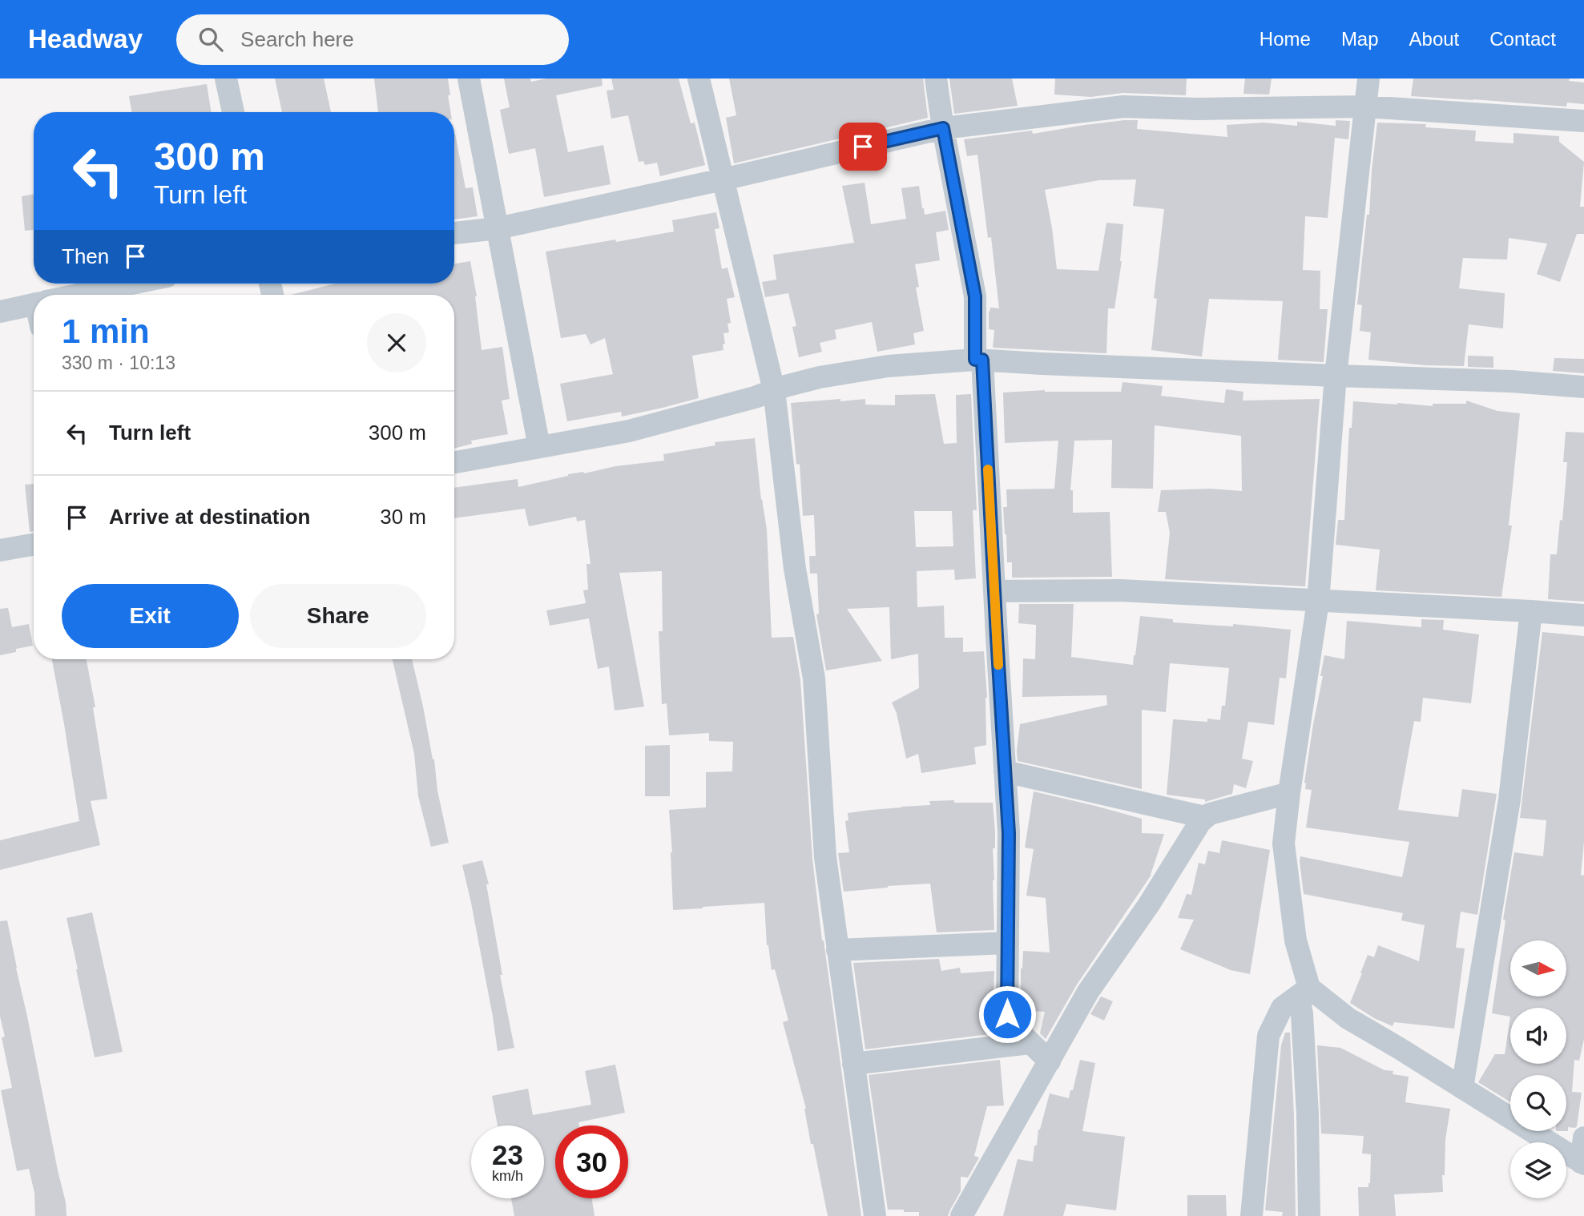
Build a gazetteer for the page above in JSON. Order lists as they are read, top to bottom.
{
  "north": "right",
  "page": {
    "header": "Headway",
    "search": "Search here",
    "nav": [
      "Home",
      "Map",
      "About",
      "Contact"
    ],
    "turn": ["300 m", "Turn left"],
    "then": "Then",
    "heading": ["1 min", "330 m · 10:13"],
    "list": [
      {
        "name": "Turn left",
        "value": "300 m"
      },
      {
        "name": "Arrive at destination",
        "value": "30 m"
      }
    ],
    "buttons": ["Exit", "Share"],
    "speed": "23 km/h",
    "limit": "30"
  }
}
